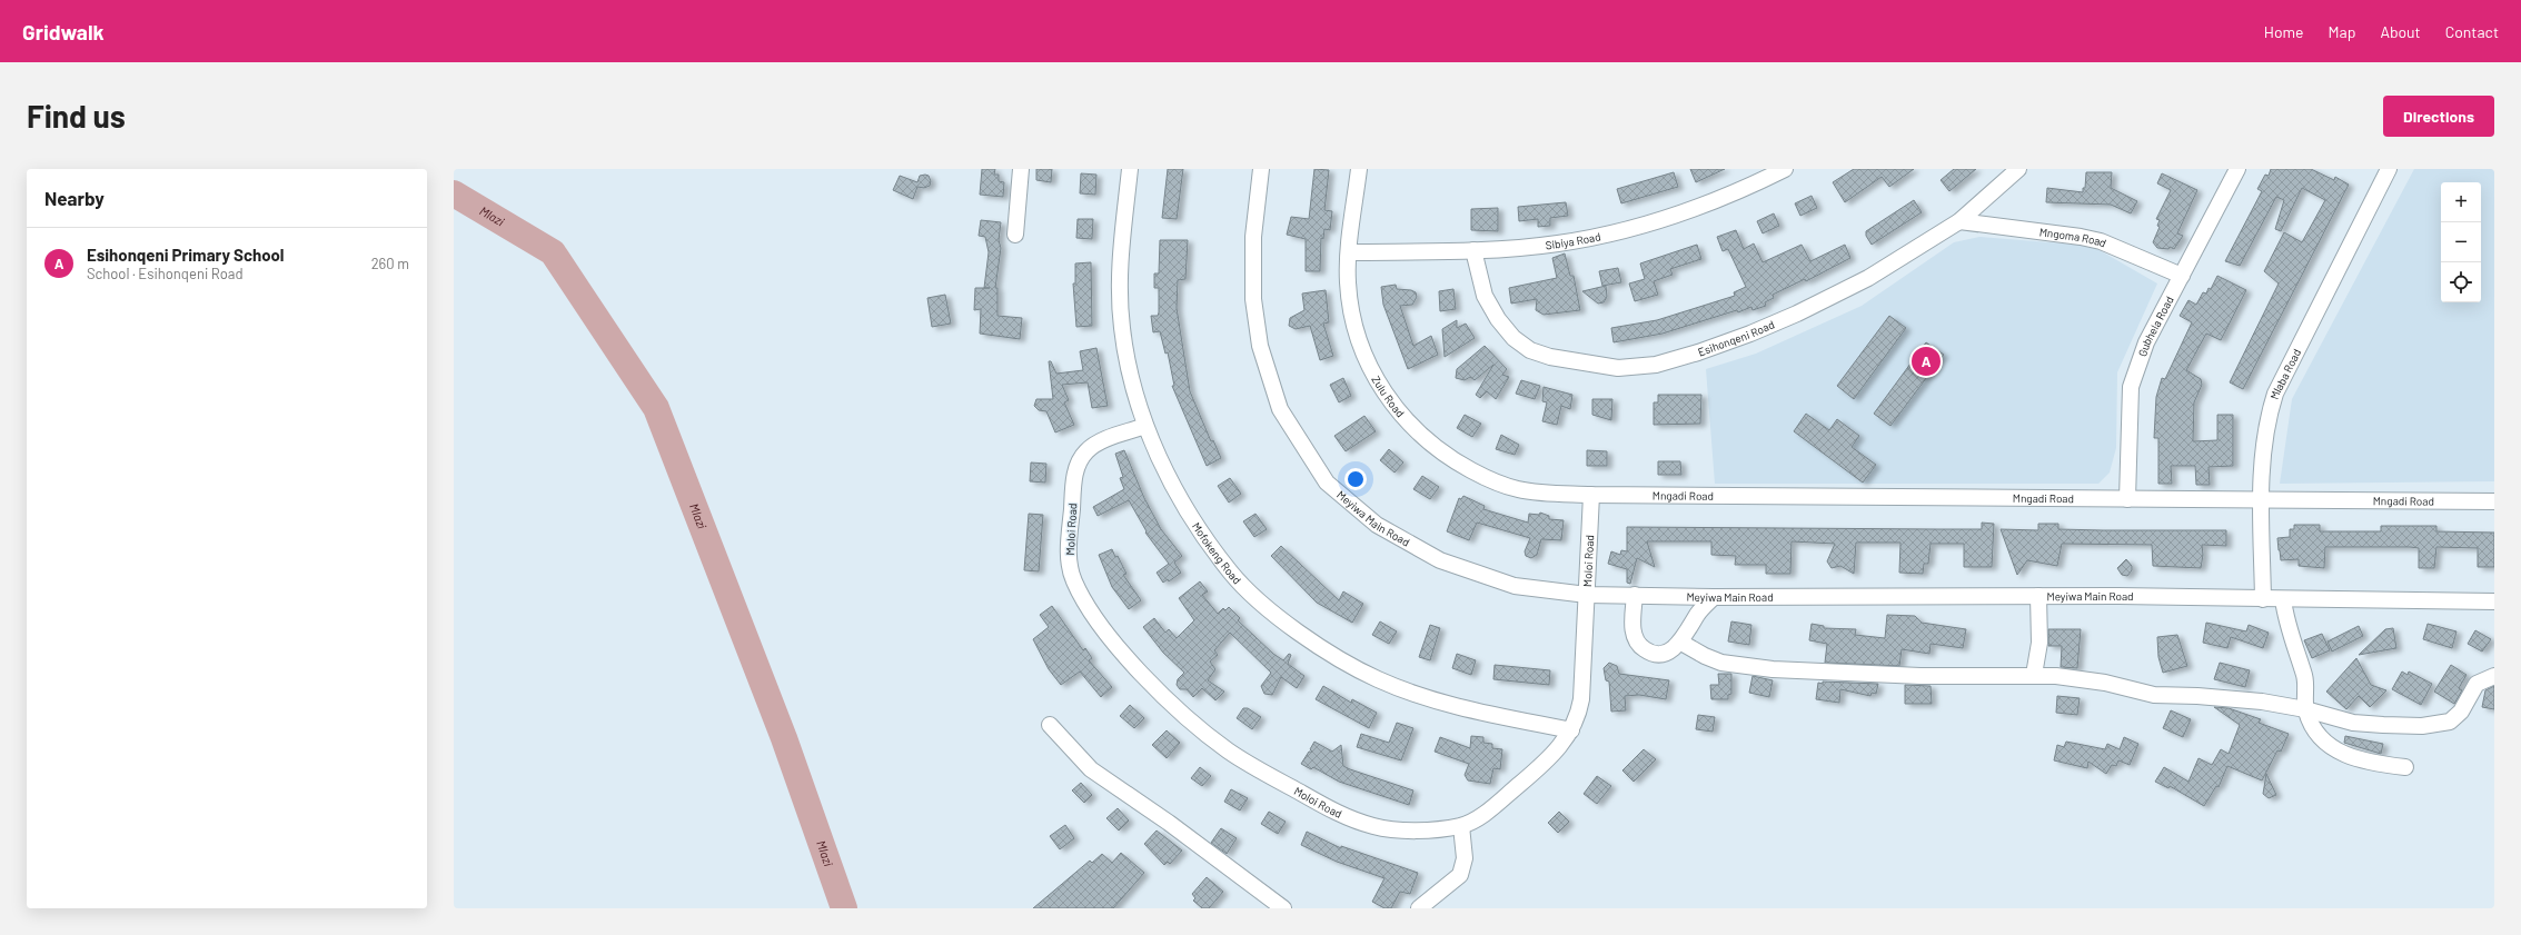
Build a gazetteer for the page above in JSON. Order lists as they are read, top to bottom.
{
  "streets": {
    "street": [
      "Mngoma Road",
      "Sibiya Road",
      "Gubhela Road",
      "Esihonqeni Road",
      "Mlaba Road",
      "Zulu Road",
      "Mngadi Road",
      "Meyiwa Main Road",
      "Moloi Road",
      "Mofokeng Road"
    ]
  },
  "crossings": [
    ["Mngoma Road", "Gubhela Road"],
    ["Mngoma Road", "Esihonqeni Road"],
    ["Sibiya Road", "Esihonqeni Road"],
    ["Sibiya Road", "Zulu Road"],
    ["Gubhela Road", "Mngadi Road"],
    ["Mlaba Road", "Mngadi Road"],
    ["Mlaba Road", "Meyiwa Main Road"],
    ["Zulu Road", "Mngadi Road"],
    ["Zulu Road", "Moloi Road"],
    ["Mngadi Road", "Moloi Road"],
    ["Meyiwa Main Road", "Moloi Road"],
    ["Moloi Road", "Mofokeng Road"]
  ],
  "water": ["Mlazi"],
  "page": {
    "header": "Gridwalk",
    "nav": [
      "Home",
      "Map",
      "About",
      "Contact"
    ],
    "buttons": "Directions",
    "title": "Find us",
    "heading": "Nearby",
    "map_buttons": ["+", "−"],
    "list": [
      {
        "mark": "A",
        "name": "Esihonqeni Primary School",
        "note": "School · Esihonqeni Road",
        "value": "260 m"
      }
    ],
    "pins": "A"
  }
}
